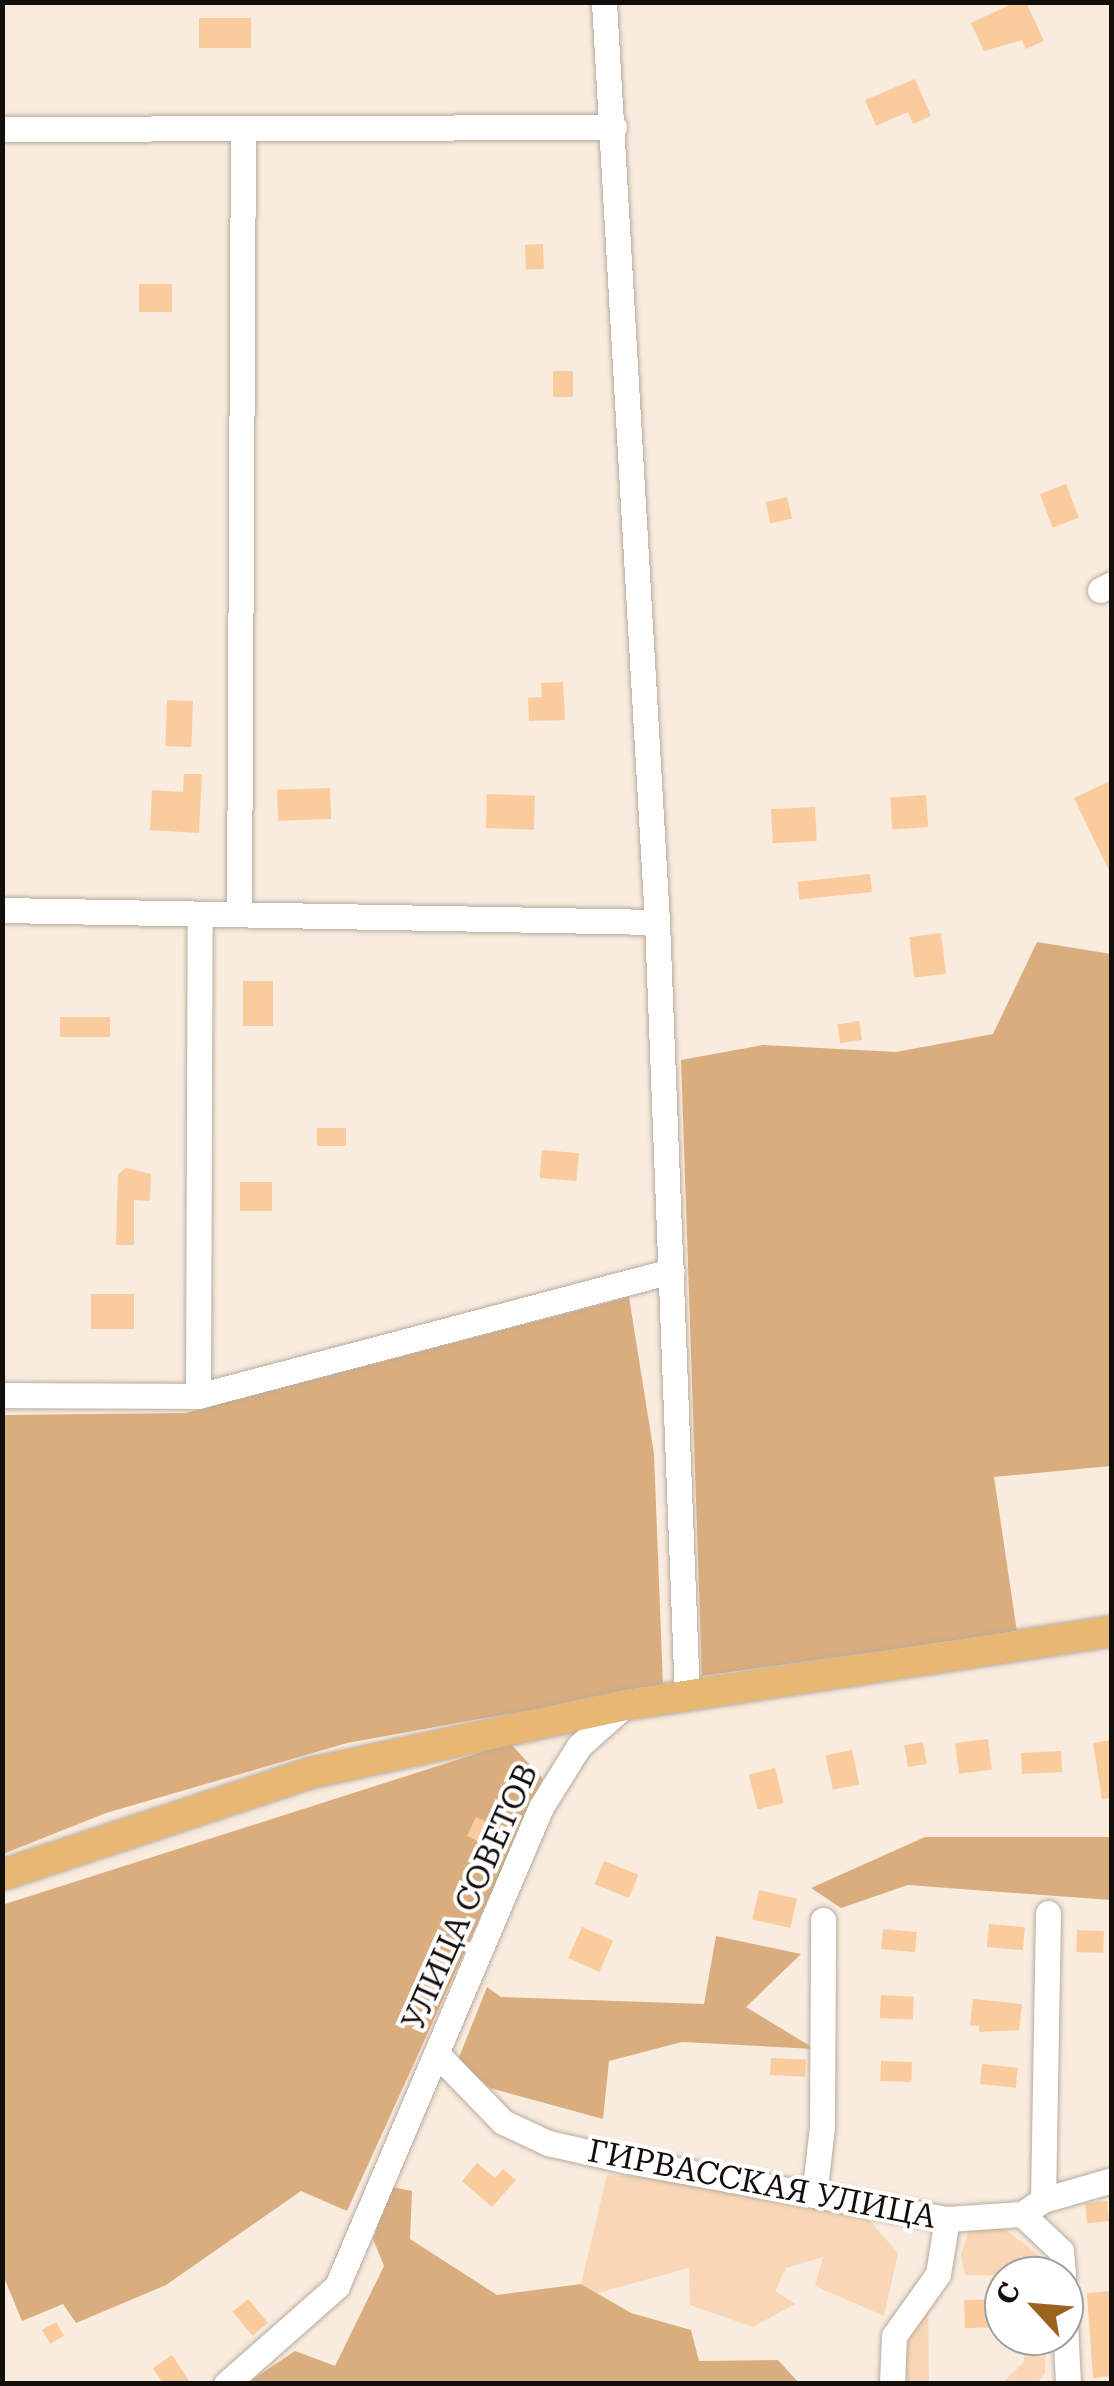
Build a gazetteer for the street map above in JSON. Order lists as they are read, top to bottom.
{
  "streets": {
    "street": ["УЛИЦА СОВЕТОВ", "ГИРВАССКАЯ УЛИЦА"]
  },
  "crossings": [
    ["УЛИЦА СОВЕТОВ", "ГИРВАССКАЯ УЛИЦА"]
  ],
  "north": "top left"
}
